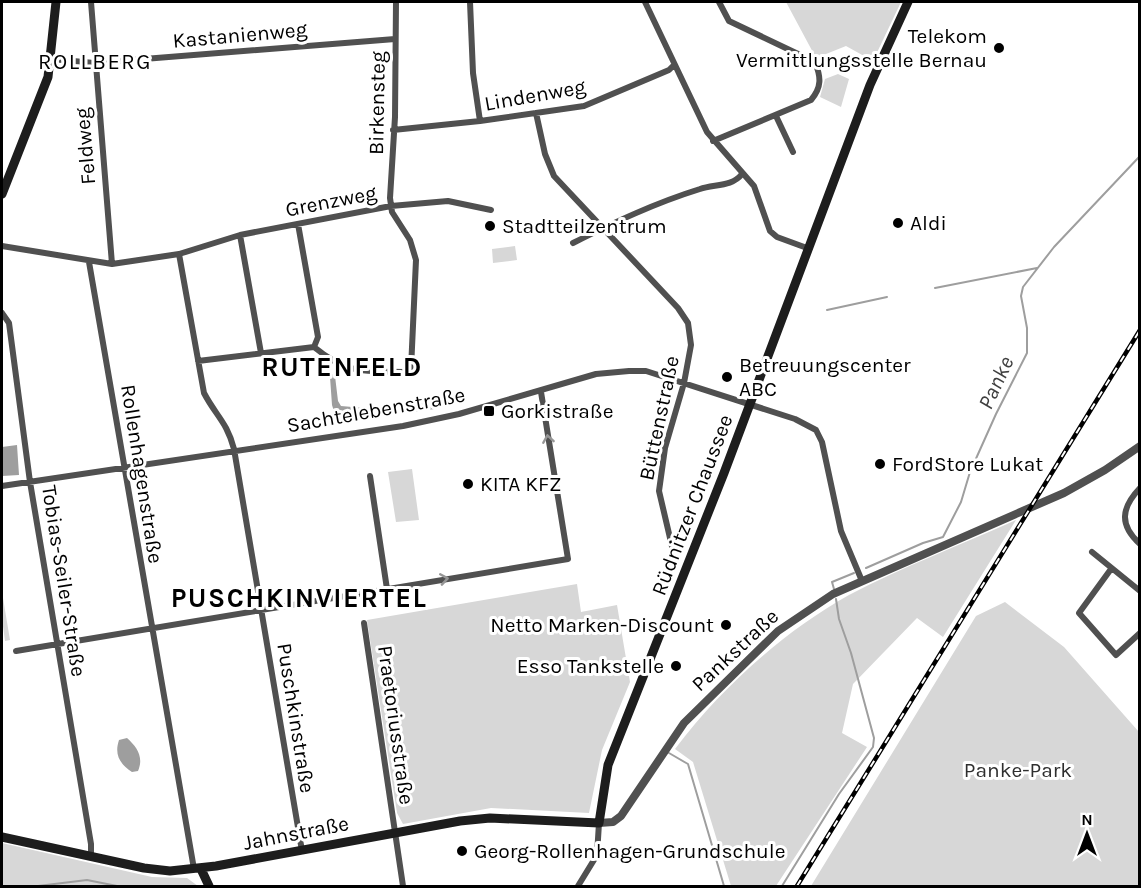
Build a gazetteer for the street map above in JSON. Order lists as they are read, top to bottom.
{
  "streets": {
    "main road": ["Rüdnitzer Chaussee", "Jahnstraße"],
    "street": [
      "Kastanienweg",
      "Lindenweg",
      "Birkensteg",
      "Feldweg",
      "Grenzweg",
      "Sachtelebenstraße",
      "Büttenstraße",
      "Rollenhagenstraße",
      "Tobias-Seiler-Straße",
      "Pankstraße",
      "Puschkinstraße",
      "Praetoriusstraße"
    ]
  },
  "crossings": [
    ["Kastanienweg", "Birkensteg"],
    ["Kastanienweg", "Feldweg"],
    ["Lindenweg", "Birkensteg"],
    ["Lindenweg", "Büttenstraße"],
    ["Birkensteg", "Grenzweg"],
    ["Feldweg", "Grenzweg"],
    ["Sachtelebenstraße", "Büttenstraße"],
    ["Sachtelebenstraße", "Rollenhagenstraße"],
    ["Sachtelebenstraße", "Rüdnitzer Chaussee"],
    ["Sachtelebenstraße", "Tobias-Seiler-Straße"],
    ["Sachtelebenstraße", "Pankstraße"],
    ["Sachtelebenstraße", "Puschkinstraße"],
    ["Rollenhagenstraße", "Jahnstraße"],
    ["Rüdnitzer Chaussee", "Pankstraße"],
    ["Rüdnitzer Chaussee", "Jahnstraße"],
    ["Tobias-Seiler-Straße", "Jahnstraße"],
    ["Pankstraße", "Jahnstraße"],
    ["Puschkinstraße", "Jahnstraße"],
    ["Praetoriusstraße", "Jahnstraße"]
  ],
  "districts": ["ROLLBERG", "RUTENFELD", "PUSCHKINVIERTEL"],
  "water": ["Panke"],
  "parks": ["Panke-Park"],
  "places": {
    "other": [
      "Telekom Vermittlungsstelle Bernau",
      "Aldi",
      "Stadtteilzentrum",
      "Betreuungscenter ABC",
      "FordStore Lukat",
      "KITA KFZ",
      "Netto Marken-Discount",
      "Esso Tankstelle",
      "Georg-Rollenhagen-Grundschule"
    ],
    "transit": ["Gorkistraße"]
  },
  "north": "top"
}
